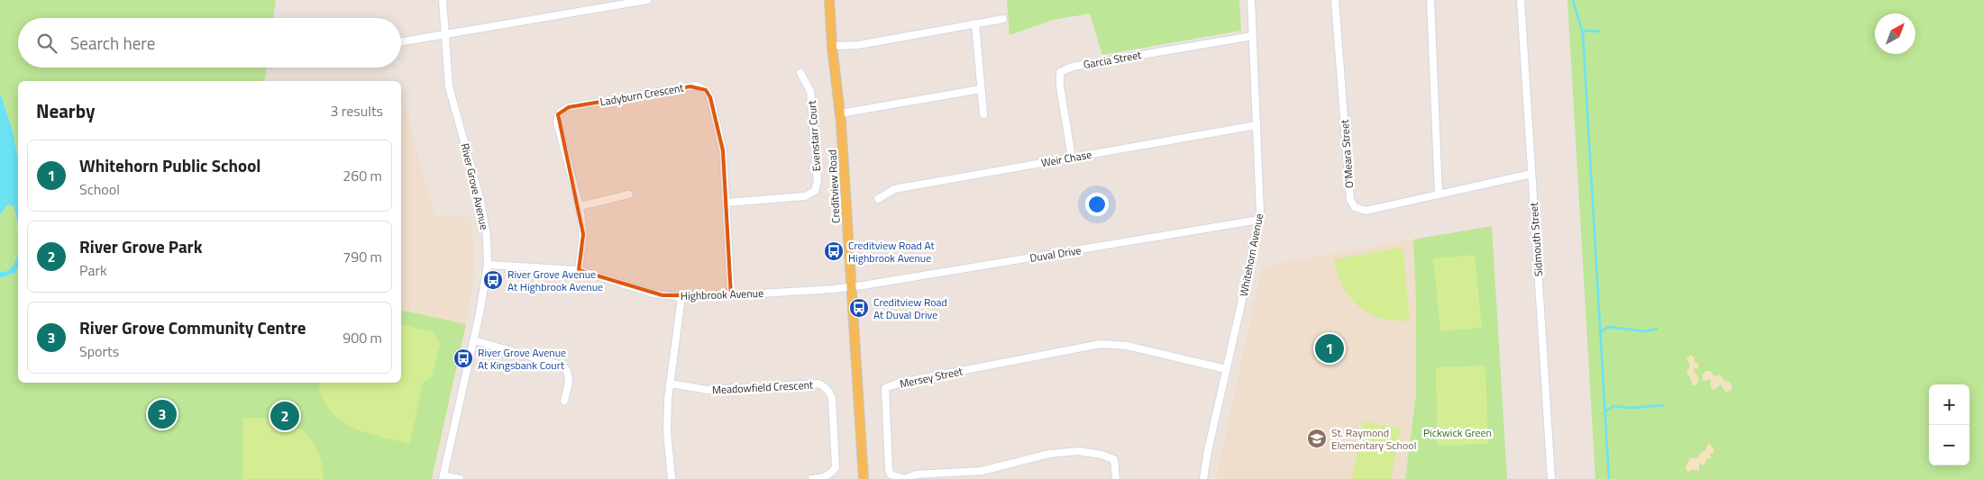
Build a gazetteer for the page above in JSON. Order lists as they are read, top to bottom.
{
  "streets": {
    "main road": ["Creditview Road"],
    "street": [
      "Garcia Street",
      "Ladyburn Crescent",
      "Evenstarr Court",
      "O'Meara Street",
      "Weir Chase",
      "River Grove Avenue",
      "Sidmouth Street",
      "Duval Drive",
      "Whitehorn Avenue",
      "Highbrook Avenue",
      "Mersey Street",
      "Meadowfield Crescent"
    ]
  },
  "crossings": [
    ["Garcia Street", "Weir Chase"],
    ["Garcia Street", "Whitehorn Avenue"],
    ["Ladyburn Crescent", "Evenstarr Court"],
    ["Ladyburn Crescent", "Highbrook Avenue"],
    ["O'Meara Street", "Sidmouth Street"],
    ["Weir Chase", "Whitehorn Avenue"],
    ["River Grove Avenue", "Highbrook Avenue"],
    ["Creditview Road", "Duval Drive"],
    ["Creditview Road", "Highbrook Avenue"],
    ["Duval Drive", "Whitehorn Avenue"],
    ["Duval Drive", "Highbrook Avenue"],
    ["Whitehorn Avenue", "Mersey Street"]
  ],
  "parks": ["Pickwick Green"],
  "places": {
    "bus stop": [
      "Creditview Road At Highbrook Avenue",
      "River Grove Avenue At Highbrook Avenue",
      "Creditview Road At Duval Drive",
      "River Grove Avenue At Kingsbank Court"
    ],
    "school or university": ["St. Raymond Elementary School"]
  },
  "north": "top right",
  "page": {
    "search": "Search here",
    "heading": ["Nearby", "3 results"],
    "list": [
      {
        "mark": "1",
        "name": "Whitehorn Public School",
        "note": "School",
        "value": "260 m"
      },
      {
        "mark": "2",
        "name": "River Grove Park",
        "note": "Park",
        "value": "790 m"
      },
      {
        "mark": "3",
        "name": "River Grove Community Centre",
        "note": "Sports",
        "value": "900 m"
      }
    ],
    "pins": ["1", "3", "2"],
    "map_buttons": ["+", "−"]
  }
}
